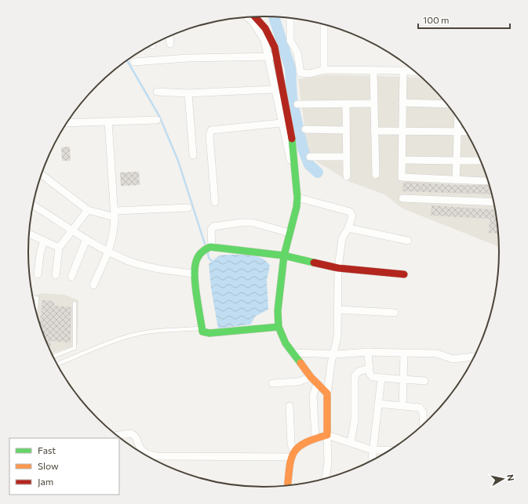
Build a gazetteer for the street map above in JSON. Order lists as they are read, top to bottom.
{
  "legend": ["Fast", "Slow", "Jam"],
  "scale_bar": "100 m",
  "north": "right"
}
